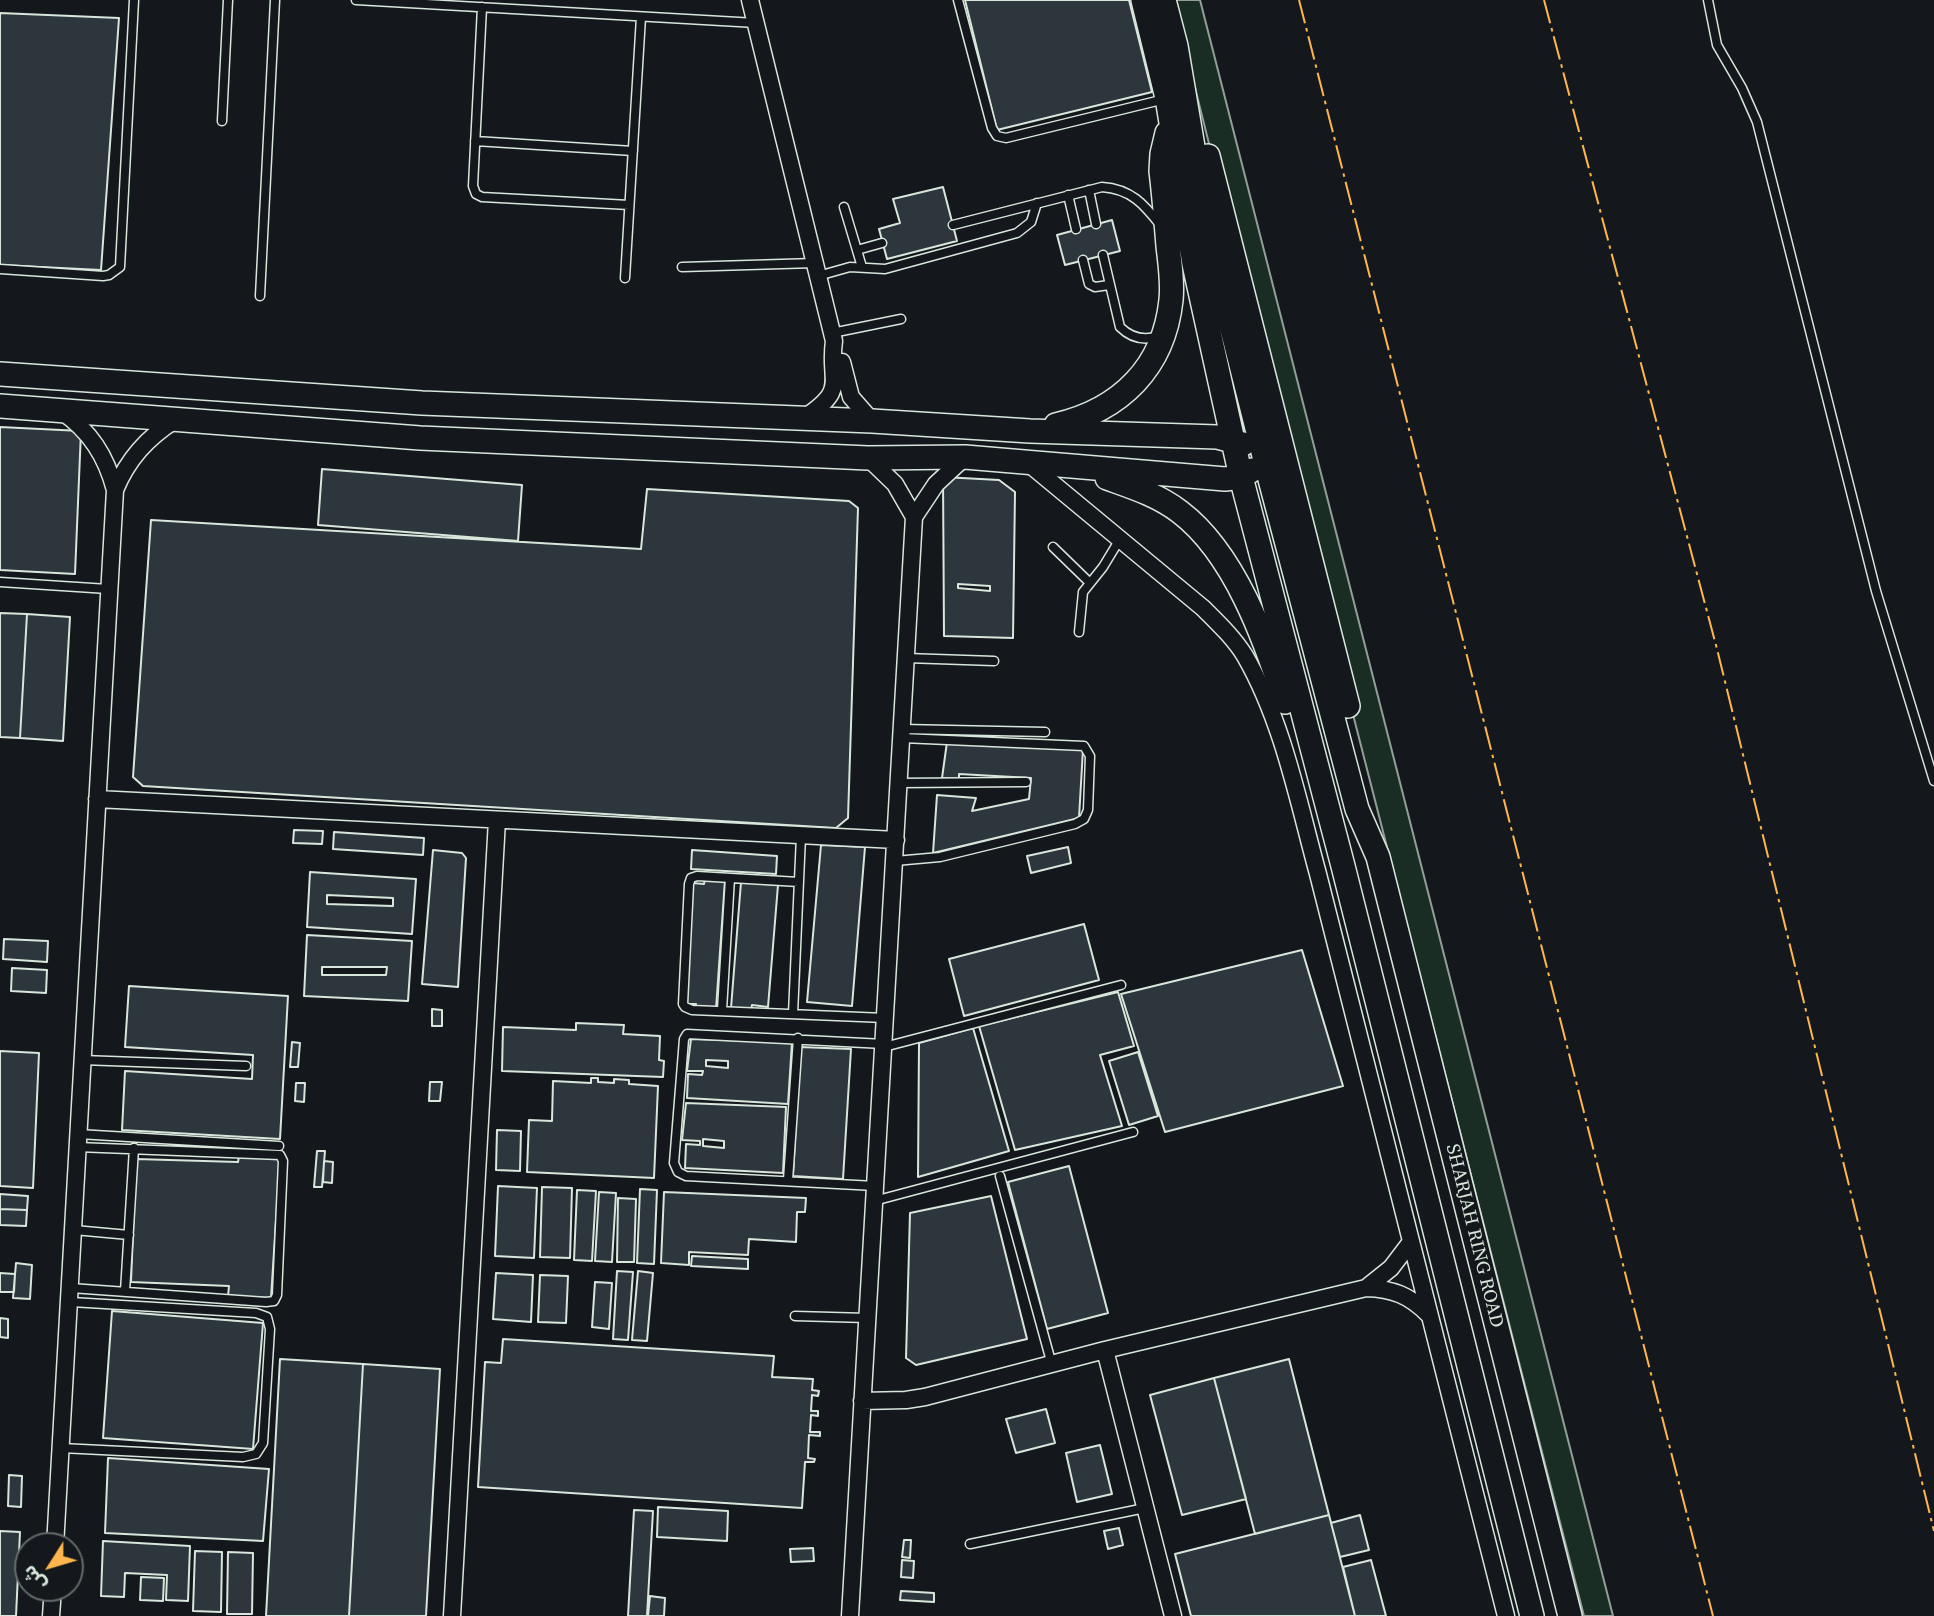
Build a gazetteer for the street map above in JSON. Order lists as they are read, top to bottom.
{
  "streets": {
    "street": ["SHARJAH RING ROAD"]
  },
  "north": "bottom left"
}
